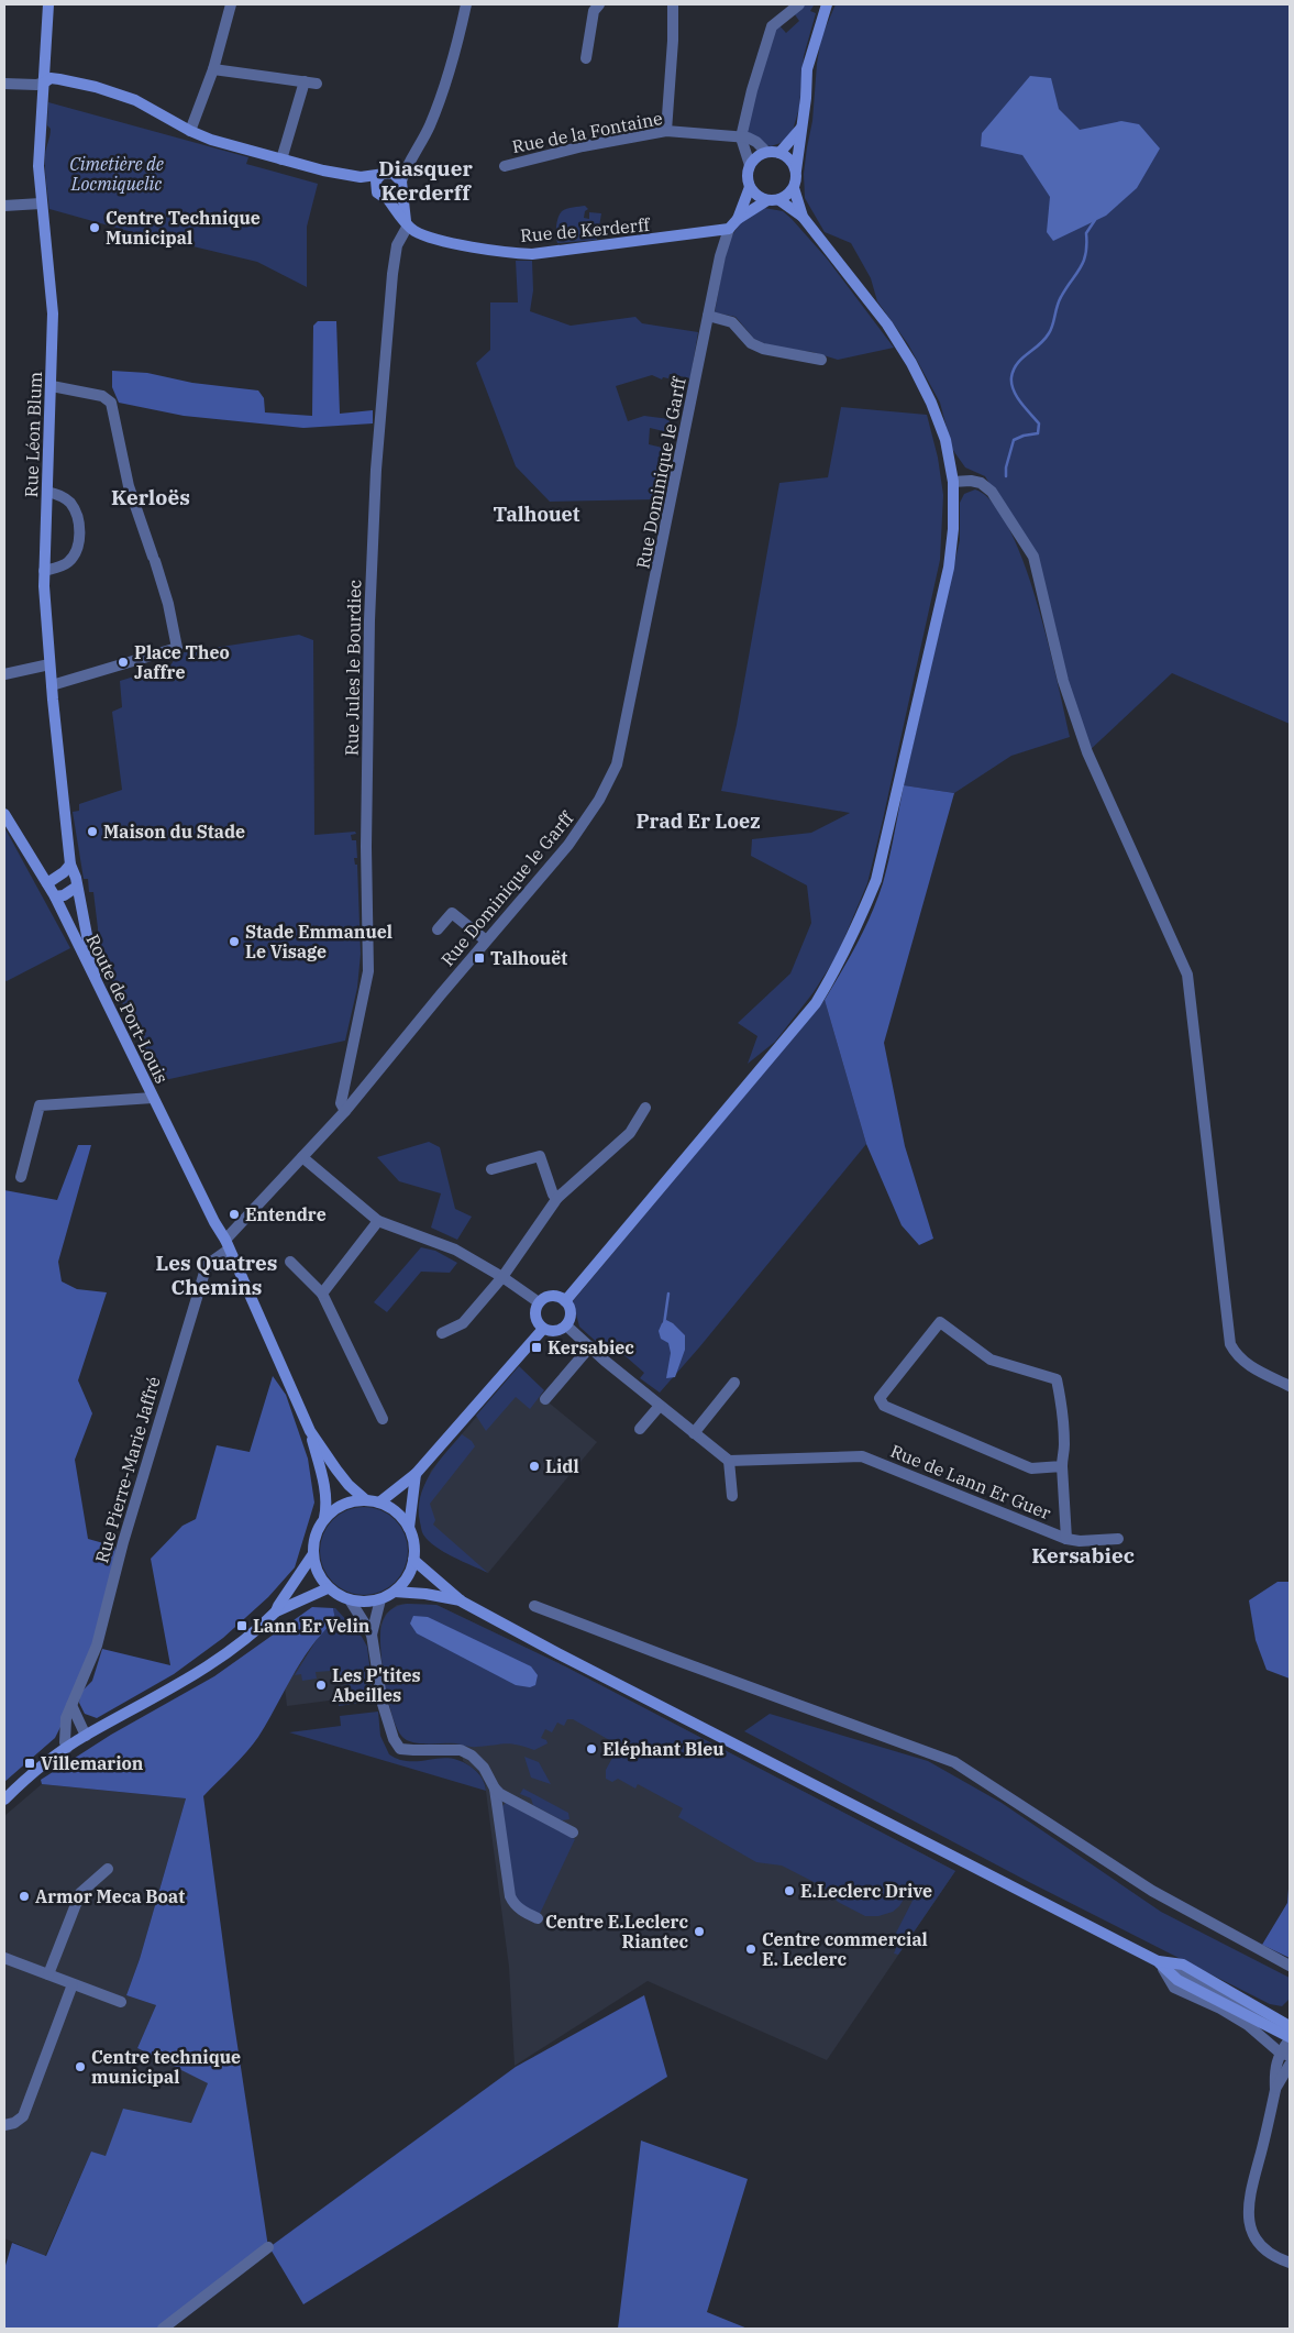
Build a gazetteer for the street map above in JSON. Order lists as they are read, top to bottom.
{
  "streets": {
    "street": [
      "Rue de la Fontaine",
      "Rue de Kerderff",
      "Rue Léon Blum",
      "Rue Dominique le Garff",
      "Rue Jules le Bourdiec",
      "Route de Port-Louis",
      "Rue Pierre-Marie Jaffré",
      "Rue de Lann Er Guer"
    ]
  },
  "crossings": [
    ["Rue de Kerderff", "Rue Dominique le Garff"],
    ["Rue de Kerderff", "Rue Jules le Bourdiec"],
    ["Rue Léon Blum", "Route de Port-Louis"],
    ["Rue Dominique le Garff", "Rue Jules le Bourdiec"],
    ["Rue Dominique le Garff", "Route de Port-Louis"],
    ["Route de Port-Louis", "Rue Pierre-Marie Jaffré"]
  ],
  "districts": [
    "Diasquer Kerderff",
    "Kerloës",
    "Talhouet",
    "Prad Er Loez",
    "Les Quatres Chemins",
    "Kersabiec"
  ],
  "parks": ["Cimetière de Locmiquelic"],
  "places": {
    "other": [
      "Centre Technique Municipal",
      "Place Theo Jaffre",
      "Maison du Stade",
      "Stade Emmanuel Le Visage",
      "Entendre",
      "Lidl",
      "Les P'tites Abeilles",
      "Eléphant Bleu",
      "E.Leclerc Drive",
      "Armor Meca Boat",
      "Centre E.Leclerc Riantec",
      "Centre commercial E. Leclerc",
      "Centre technique municipal"
    ],
    "transit": [
      "Talhouët",
      "Kersabiec",
      "Lann Er Velin",
      "Villemarion"
    ]
  }
}
